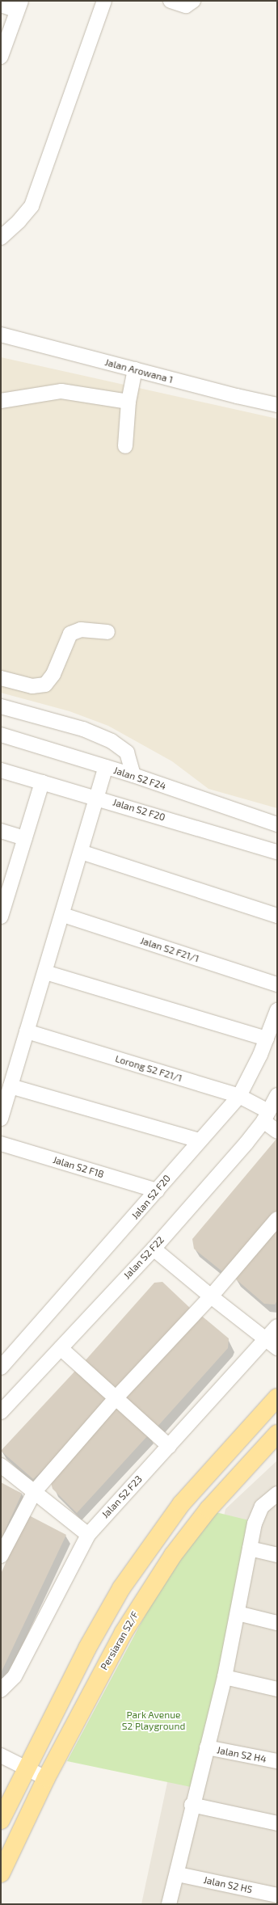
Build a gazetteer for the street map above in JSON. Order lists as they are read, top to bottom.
{
  "streets": {
    "main road": ["Persiaran S2/F"],
    "street": [
      "Jalan Arowana 1",
      "Jalan S2 F24",
      "Jalan S2 F20",
      "Jalan S2 F21/1",
      "Lorong S2 F21/1",
      "Jalan S2 F18",
      "Jalan S2 F22",
      "Jalan S2 F23",
      "Jalan S2 H4",
      "Jalan S2 H5"
    ]
  },
  "crossings": [
    ["Jalan S2 F20", "Lorong S2 F21/1"],
    ["Jalan S2 F20", "Jalan S2 F18"],
    ["Lorong S2 F21/1", "Jalan S2 F22"]
  ],
  "parks": ["Park Avenue S2 Playground"]
}
